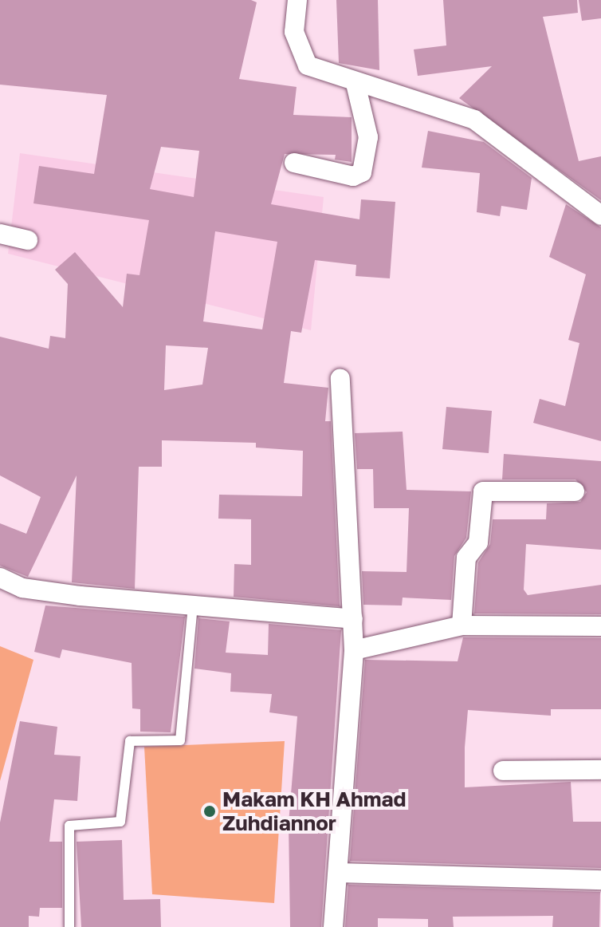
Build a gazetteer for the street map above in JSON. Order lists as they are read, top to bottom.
{
  "places": ["Makam KH Ahmad Zuhdiannor"]
}
